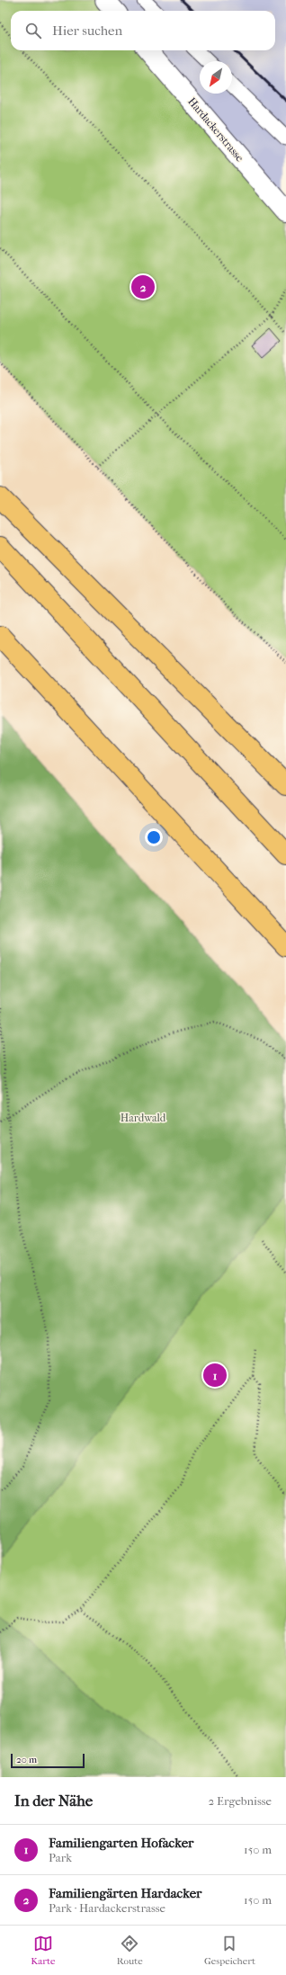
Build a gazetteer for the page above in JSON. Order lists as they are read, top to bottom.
{
  "streets": {
    "street": ["Hardackerstrasse"]
  },
  "parks": ["Hardwald"],
  "scale_bar": "20 m",
  "north": "bottom left",
  "page": {
    "search": "Hier suchen",
    "pins": ["2", "1"],
    "scale": "20 m",
    "heading": ["In der Nähe", "2 Ergebnisse"],
    "list": [
      {
        "mark": "1",
        "name": "Familiengarten Hofacker",
        "note": "Park",
        "value": "150 m"
      },
      {
        "mark": "2",
        "name": "Familiengärten Hardacker",
        "note": "Park · Hardackerstrasse",
        "value": "150 m"
      }
    ],
    "nav": ["Karte", "Route", "Gespeichert"]
  }
}
